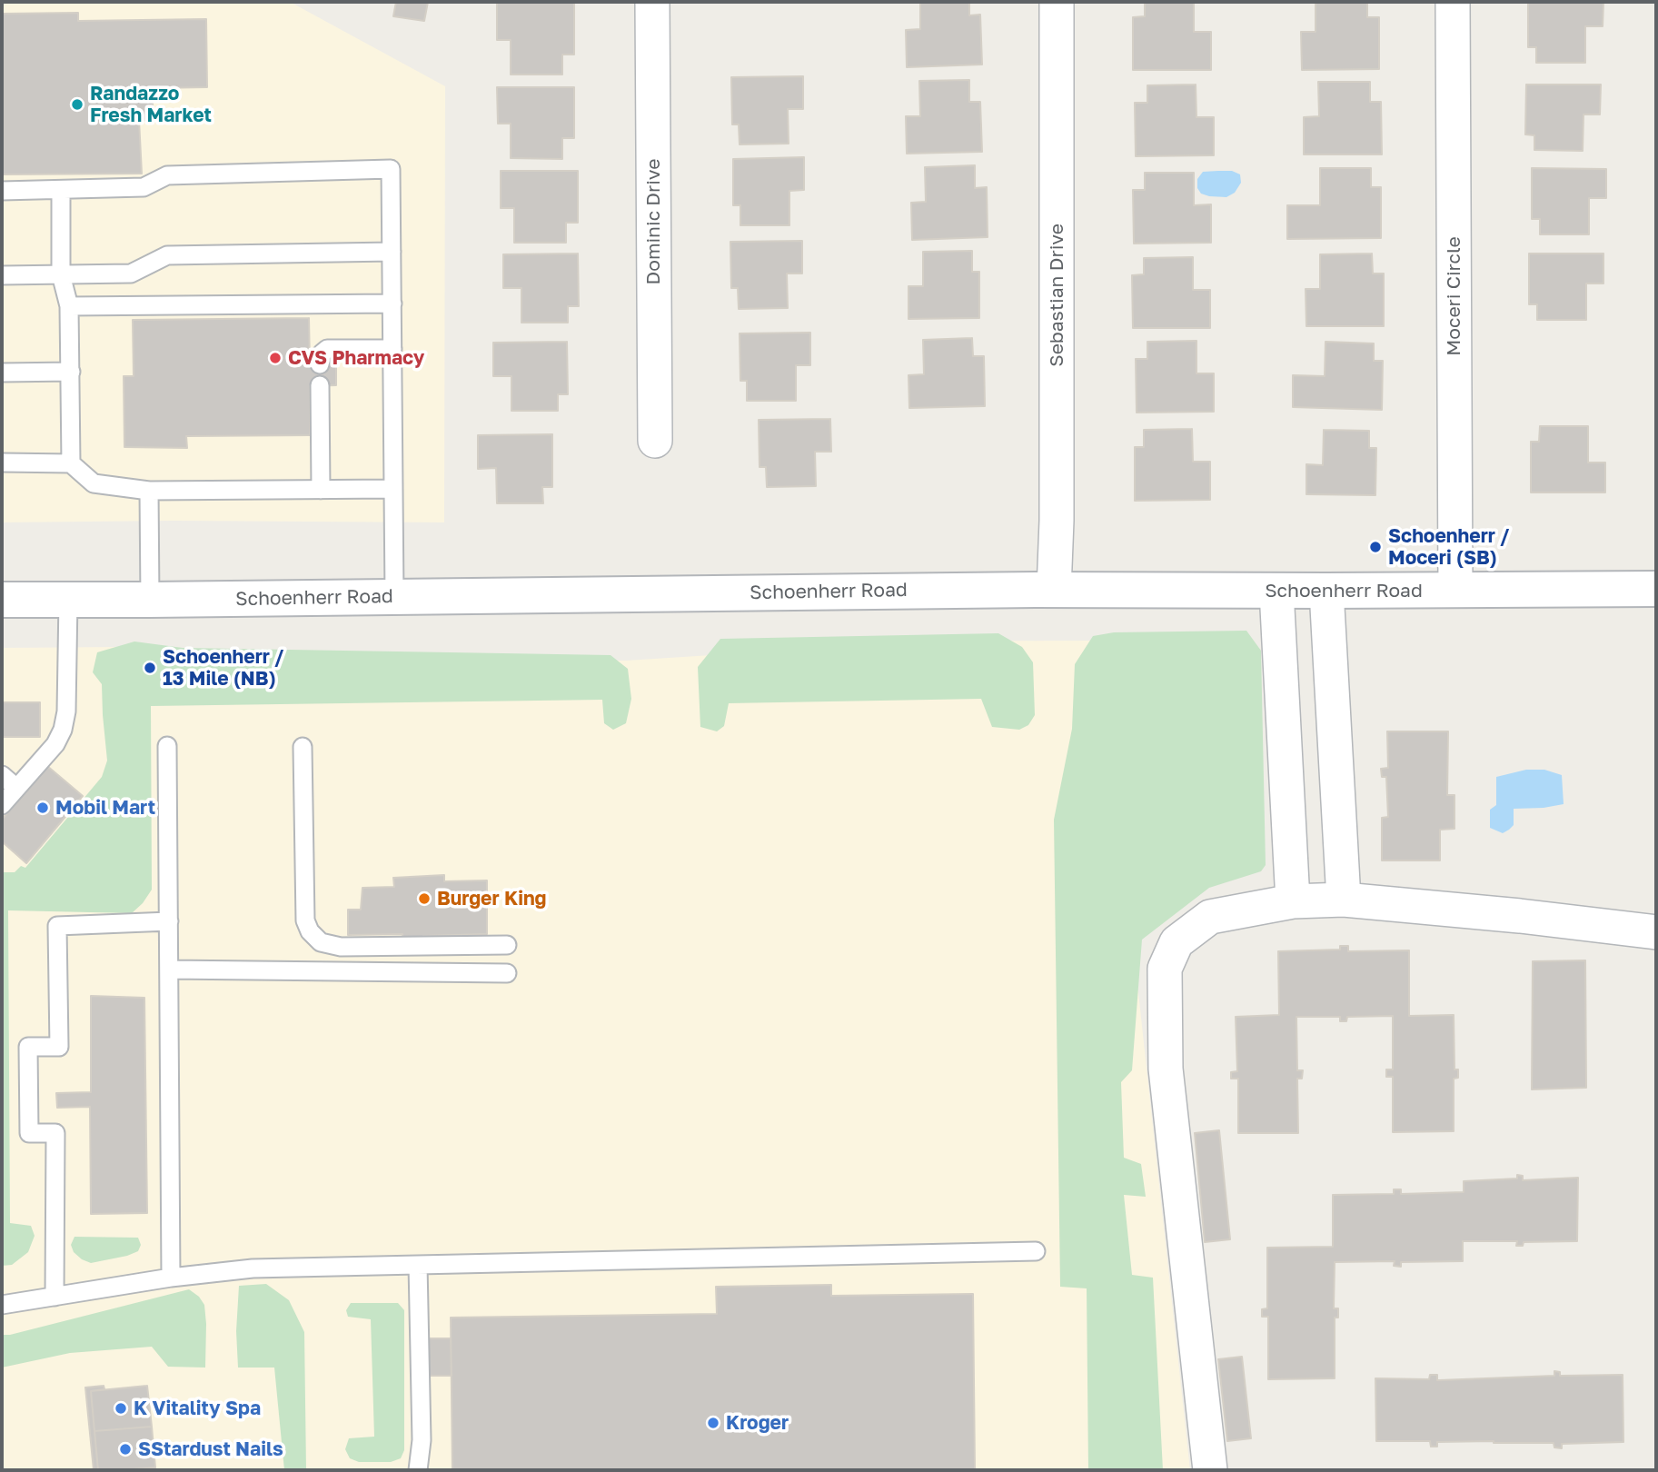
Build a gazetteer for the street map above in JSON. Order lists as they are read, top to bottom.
{
  "streets": {
    "main road": ["Schoenherr Road"],
    "street": ["Dominic Drive", "Sebastian Drive", "Moceri Circle"]
  },
  "crossings": [
    ["Sebastian Drive", "Schoenherr Road"],
    ["Moceri Circle", "Schoenherr Road"]
  ],
  "places": [
    "Randazzo Fresh Market",
    "CVS Pharmacy",
    "Schoenherr / Moceri (SB)",
    "Schoenherr / 13 Mile (NB)",
    "Mobil Mart",
    "Burger King",
    "K Vitality Spa",
    "Kroger",
    "SStardust Nails"
  ]
}
